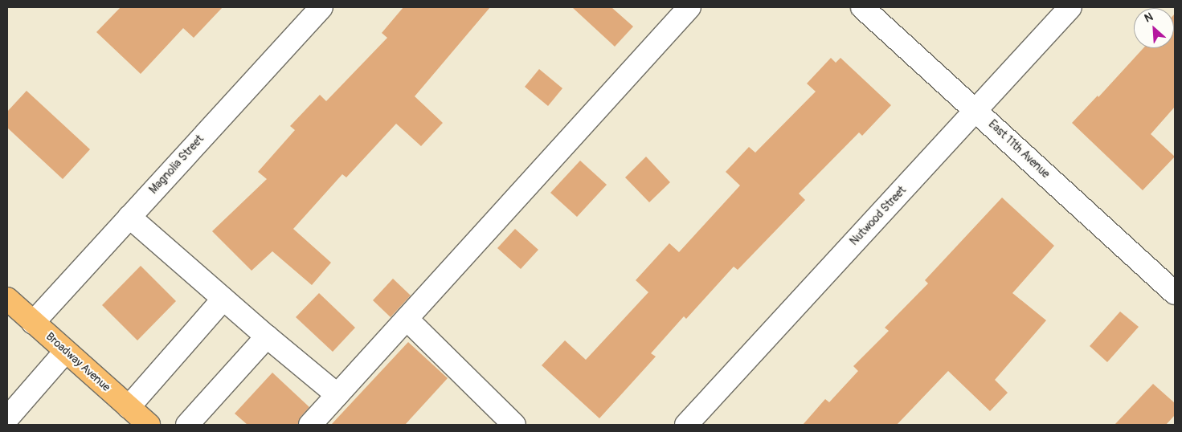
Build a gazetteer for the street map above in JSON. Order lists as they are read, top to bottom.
{
  "streets": {
    "main road": ["Broadway Avenue"],
    "street": ["East 11th Avenue", "Magnolia Street", "Nutwood Street"]
  },
  "crossings": [
    ["East 11th Avenue", "Nutwood Street"],
    ["Magnolia Street", "Broadway Avenue"]
  ],
  "north": "top left"
}
